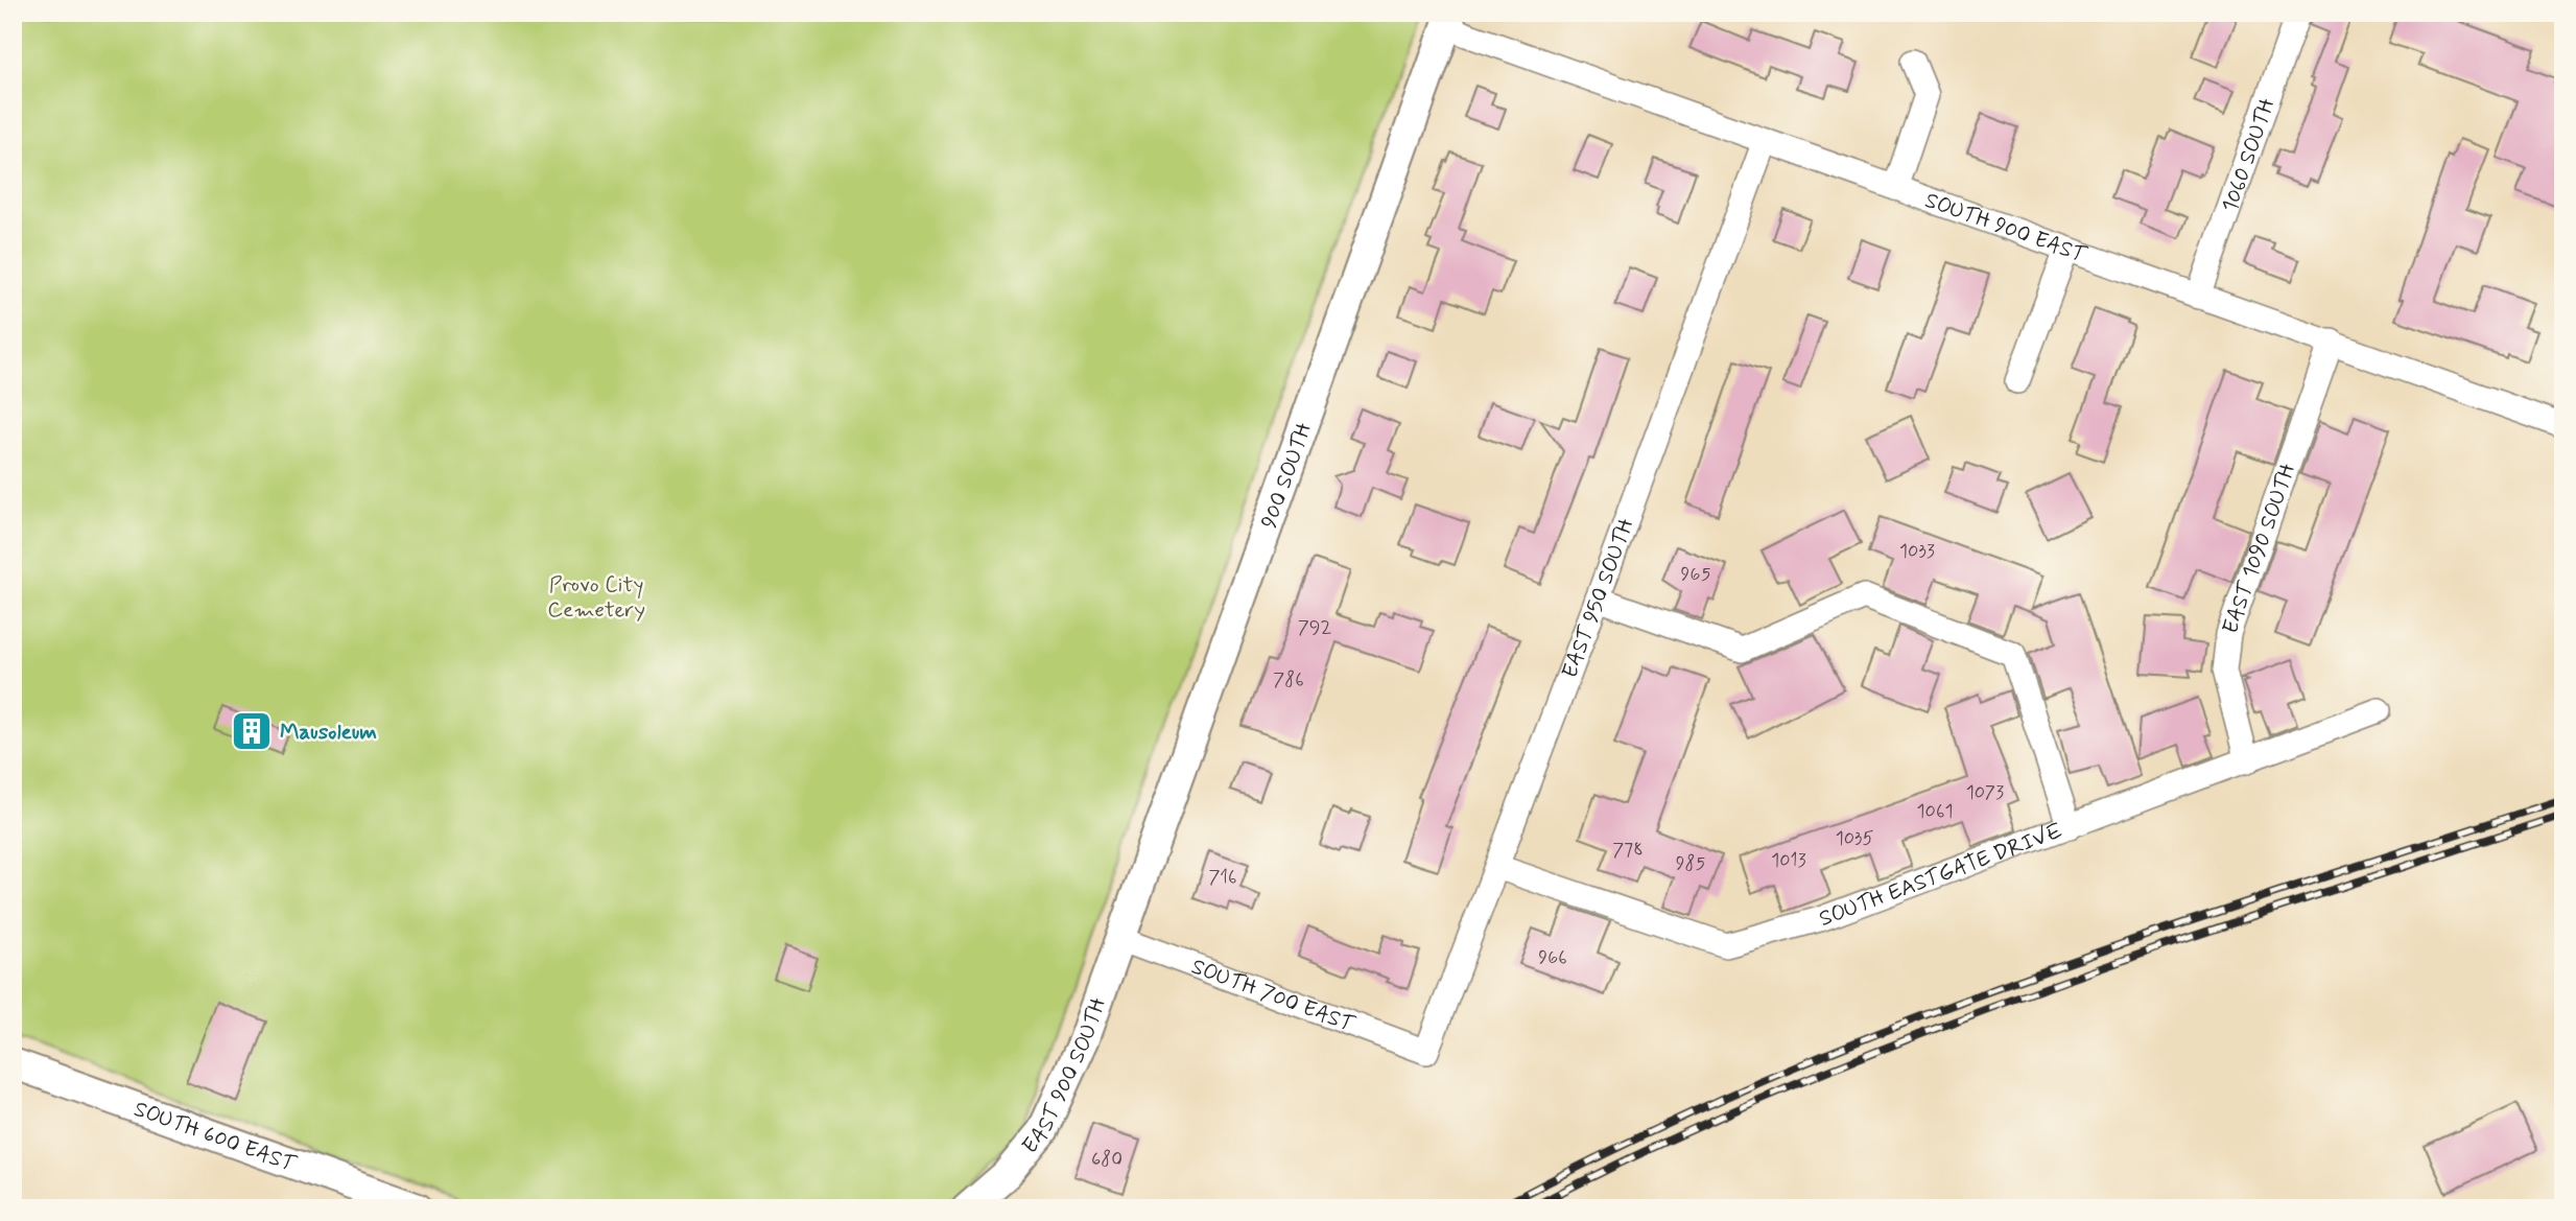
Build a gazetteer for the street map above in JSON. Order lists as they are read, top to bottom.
{
  "streets": {
    "street": [
      "1060 SOUTH",
      "SOUTH 900 EAST",
      "900 SOUTH",
      "EAST 1090 SOUTH",
      "EAST 950 SOUTH",
      "SOUTH EASTGATE DRIVE",
      "SOUTH 700 EAST",
      "EAST 900 SOUTH",
      "SOUTH 600 EAST"
    ]
  },
  "crossings": [
    ["1060 SOUTH", "SOUTH 900 EAST"],
    ["SOUTH 900 EAST", "900 SOUTH"],
    ["SOUTH 900 EAST", "EAST 1090 SOUTH"],
    ["SOUTH 900 EAST", "EAST 950 SOUTH"],
    ["900 SOUTH", "SOUTH 700 EAST"],
    ["900 SOUTH", "EAST 900 SOUTH"],
    ["EAST 1090 SOUTH", "SOUTH EASTGATE DRIVE"],
    ["EAST 950 SOUTH", "SOUTH EASTGATE DRIVE"],
    ["EAST 950 SOUTH", "SOUTH 700 EAST"],
    ["SOUTH 700 EAST", "EAST 900 SOUTH"]
  ],
  "parks": ["Provo City Cemetery"],
  "places": {
    "building": ["Mausoleum"]
  },
  "house_numbers": [
    "1033",
    "965",
    "792",
    "786",
    "1073",
    "1061",
    "1035",
    "778",
    "1013",
    "985",
    "716",
    "966",
    "680"
  ]
}
